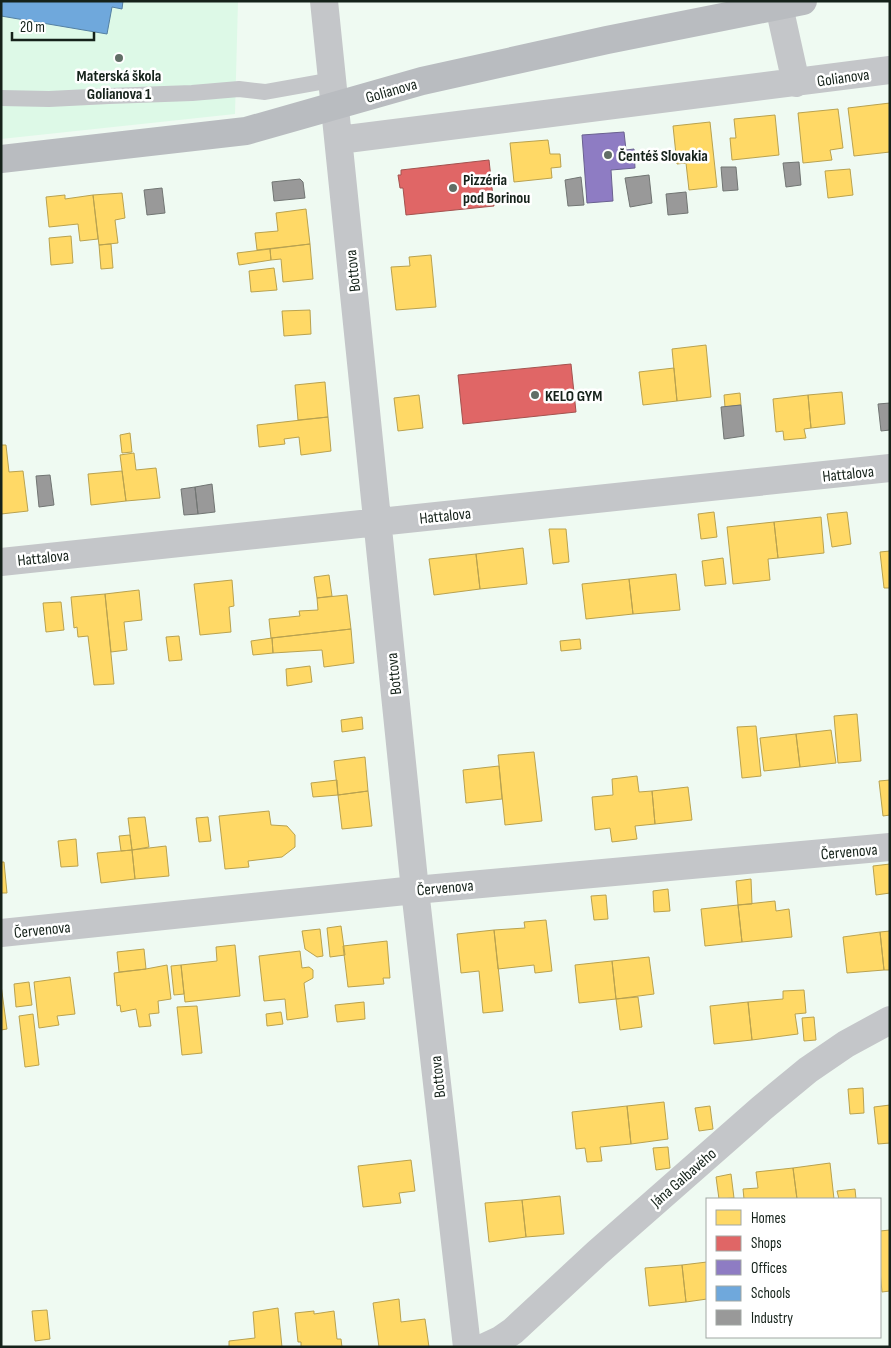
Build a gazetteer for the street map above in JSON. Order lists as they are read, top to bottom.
{
  "streets": {
    "street": [
      "Golianova",
      "Bottova",
      "Hattalova",
      "Červenova",
      "Jána Galbavého"
    ]
  },
  "crossings": [
    ["Golianova", "Bottova"],
    ["Bottova", "Hattalova"],
    ["Bottova", "Červenova"]
  ],
  "places": [
    "Materská škola Golianova 1",
    "Čentéš Slovakia",
    "Pizzéria pod Borinou",
    "KELO GYM"
  ],
  "legend": [
    "Homes",
    "Shops",
    "Offices",
    "Schools",
    "Industry"
  ],
  "scale_bar": "20 m"
}
